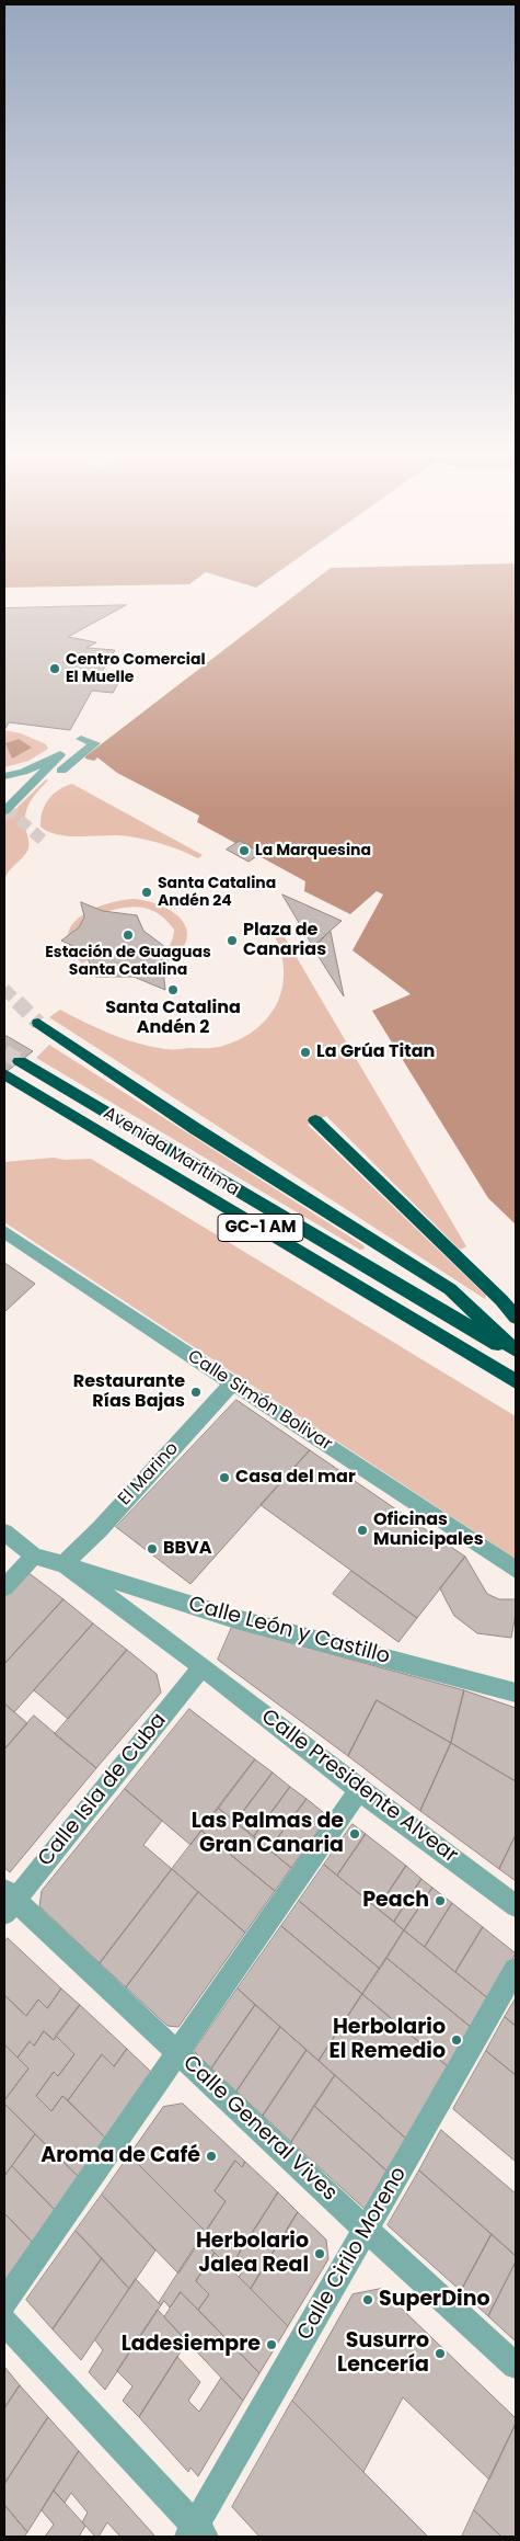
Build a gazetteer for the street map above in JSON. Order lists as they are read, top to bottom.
{
  "streets": {
    "highway": ["Avenida Marítima", "GC-1 AM"],
    "street": [
      "Calle Simón Bolivar",
      "El Marino",
      "Calle León y Castillo",
      "Calle Presidente Alvear",
      "Calle Isla de Cuba",
      "Calle General Vives",
      "Calle Cirilo Moreno"
    ]
  },
  "crossings": [
    ["Calle Simón Bolivar", "El Marino"],
    ["El Marino", "Calle León y Castillo"],
    ["Calle León y Castillo", "Calle Presidente Alvear"],
    ["Calle León y Castillo", "Calle Isla de Cuba"],
    ["Calle Presidente Alvear", "Calle Isla de Cuba"],
    ["Calle Isla de Cuba", "Calle General Vives"],
    ["Calle General Vives", "Calle Cirilo Moreno"]
  ],
  "places": [
    "Centro Comercial El Muelle",
    "La Marquesina",
    "Santa Catalina Andén 24",
    "Estación de Guaguas Santa Catalina",
    "Plaza de Canarias",
    "Santa Catalina Andén 2",
    "La Grúa Titan",
    "Restaurante Rías Bajas",
    "Casa del mar",
    "Oficinas Municipales",
    "BBVA",
    "Las Palmas de Gran Canaria",
    "Peach",
    "Herbolario El Remedio",
    "Aroma de Café",
    "Herbolario Jalea Real",
    "SuperDino",
    "Ladesiempre",
    "Susurro Lencería"
  ]
}
